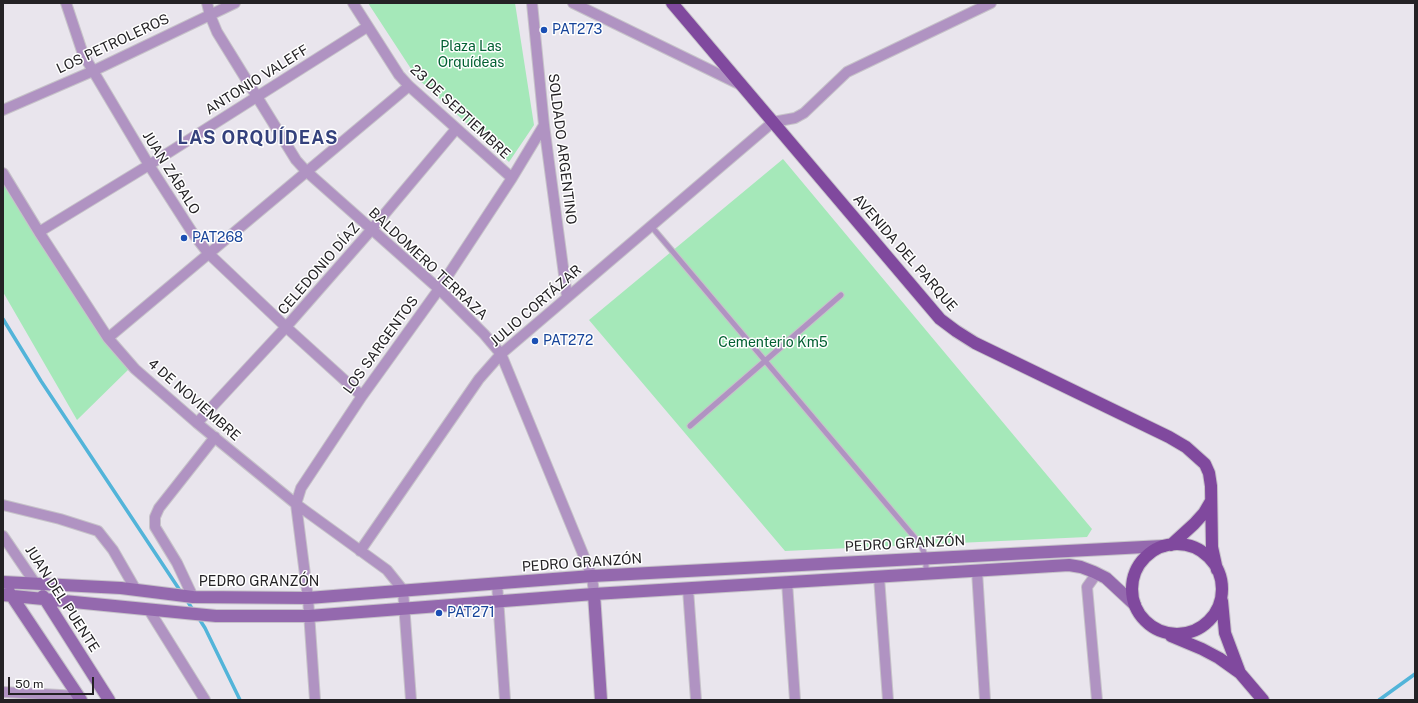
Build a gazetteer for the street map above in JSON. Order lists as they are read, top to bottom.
{
  "streets": {
    "main road": ["AVENIDA DEL PARQUE", "PEDRO GRANZÓN", "JUAN DEL PUENTE"],
    "street": [
      "LOS PETROLEROS",
      "ANTONIO VALEFF",
      "23 DE SEPTIEMBRE",
      "SOLDADO ARGENTINO",
      "JUAN ZÁBALO",
      "BALDOMERO TERRAZA",
      "CELEDONIO DÍAZ",
      "JULIO CORTÁZAR",
      "LOS SARGENTOS",
      "4 DE NOVIEMBRE"
    ]
  },
  "crossings": [
    ["LOS PETROLEROS", "JUAN ZÁBALO"],
    ["LOS PETROLEROS", "BALDOMERO TERRAZA"],
    ["ANTONIO VALEFF", "23 DE SEPTIEMBRE"],
    ["ANTONIO VALEFF", "JUAN ZÁBALO"],
    ["ANTONIO VALEFF", "BALDOMERO TERRAZA"],
    ["ANTONIO VALEFF", "4 DE NOVIEMBRE"],
    ["23 DE SEPTIEMBRE", "CELEDONIO DÍAZ"],
    ["23 DE SEPTIEMBRE", "LOS SARGENTOS"],
    ["SOLDADO ARGENTINO", "JULIO CORTÁZAR"],
    ["SOLDADO ARGENTINO", "LOS SARGENTOS"],
    ["JUAN ZÁBALO", "CELEDONIO DÍAZ"],
    ["JUAN ZÁBALO", "LOS SARGENTOS"],
    ["AVENIDA DEL PARQUE", "JULIO CORTÁZAR"],
    ["AVENIDA DEL PARQUE", "PEDRO GRANZÓN"],
    ["BALDOMERO TERRAZA", "CELEDONIO DÍAZ"],
    ["BALDOMERO TERRAZA", "JULIO CORTÁZAR"],
    ["BALDOMERO TERRAZA", "LOS SARGENTOS"],
    ["BALDOMERO TERRAZA", "PEDRO GRANZÓN"],
    ["CELEDONIO DÍAZ", "4 DE NOVIEMBRE"],
    ["JULIO CORTÁZAR", "4 DE NOVIEMBRE"],
    ["LOS SARGENTOS", "4 DE NOVIEMBRE"],
    ["LOS SARGENTOS", "PEDRO GRANZÓN"],
    ["4 DE NOVIEMBRE", "PEDRO GRANZÓN"],
    ["PEDRO GRANZÓN", "JUAN DEL PUENTE"]
  ],
  "districts": ["LAS ORQUÍDEAS"],
  "parks": ["Plaza Las Orquídeas", "Cementerio Km5"],
  "places": [
    "PAT273",
    "PAT268",
    "PAT272",
    "PAT271"
  ],
  "scale_bar": "50 m"
}
